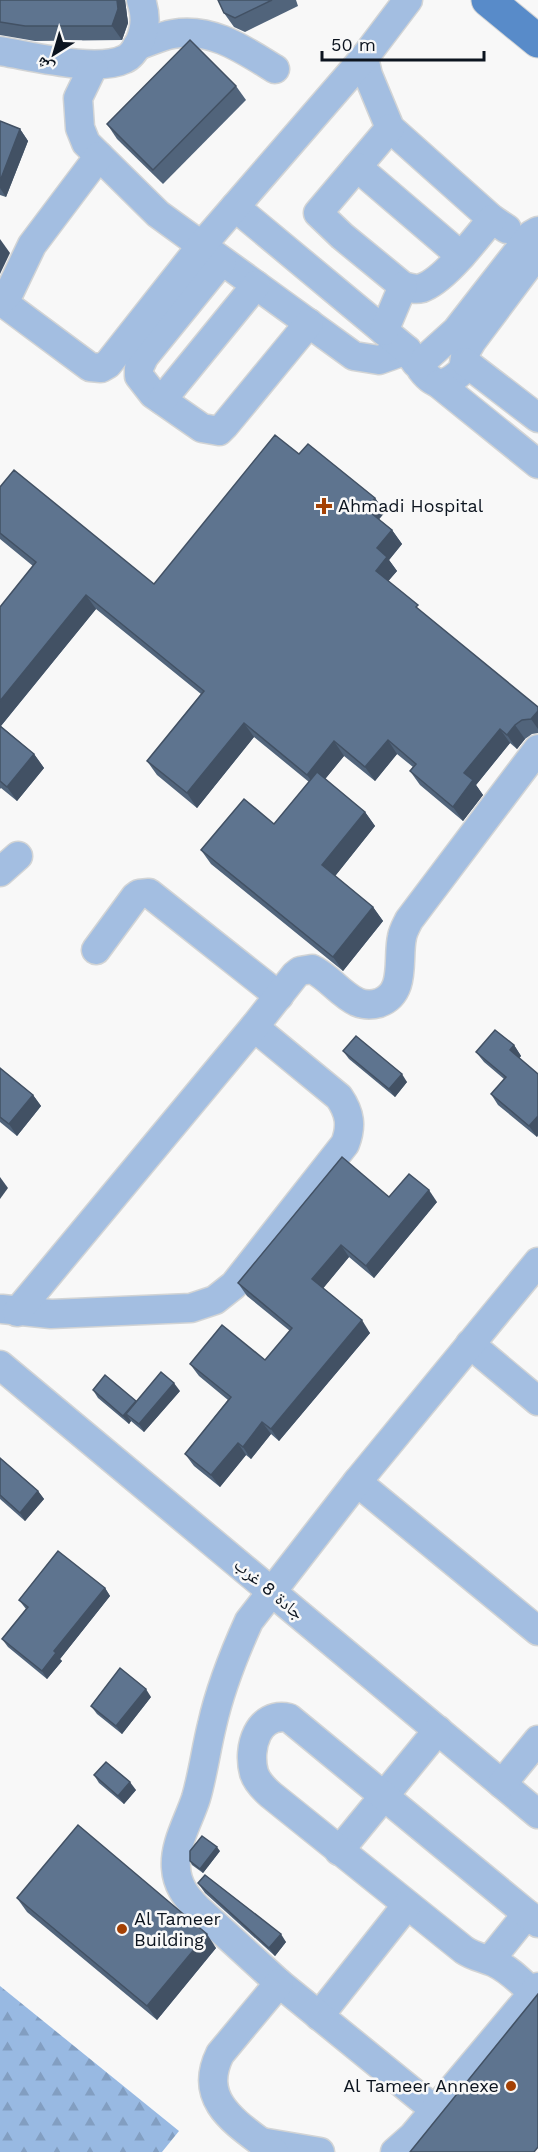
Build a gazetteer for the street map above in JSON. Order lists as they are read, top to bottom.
{
  "streets": {
    "street": ["جادة 8 غرب"]
  },
  "places": {
    "health": ["Ahmadi Hospital"],
    "other": ["Al Tameer Building", "Al Tameer Annexe"]
  },
  "scale_bar": "50 m",
  "north": "bottom left"
}
